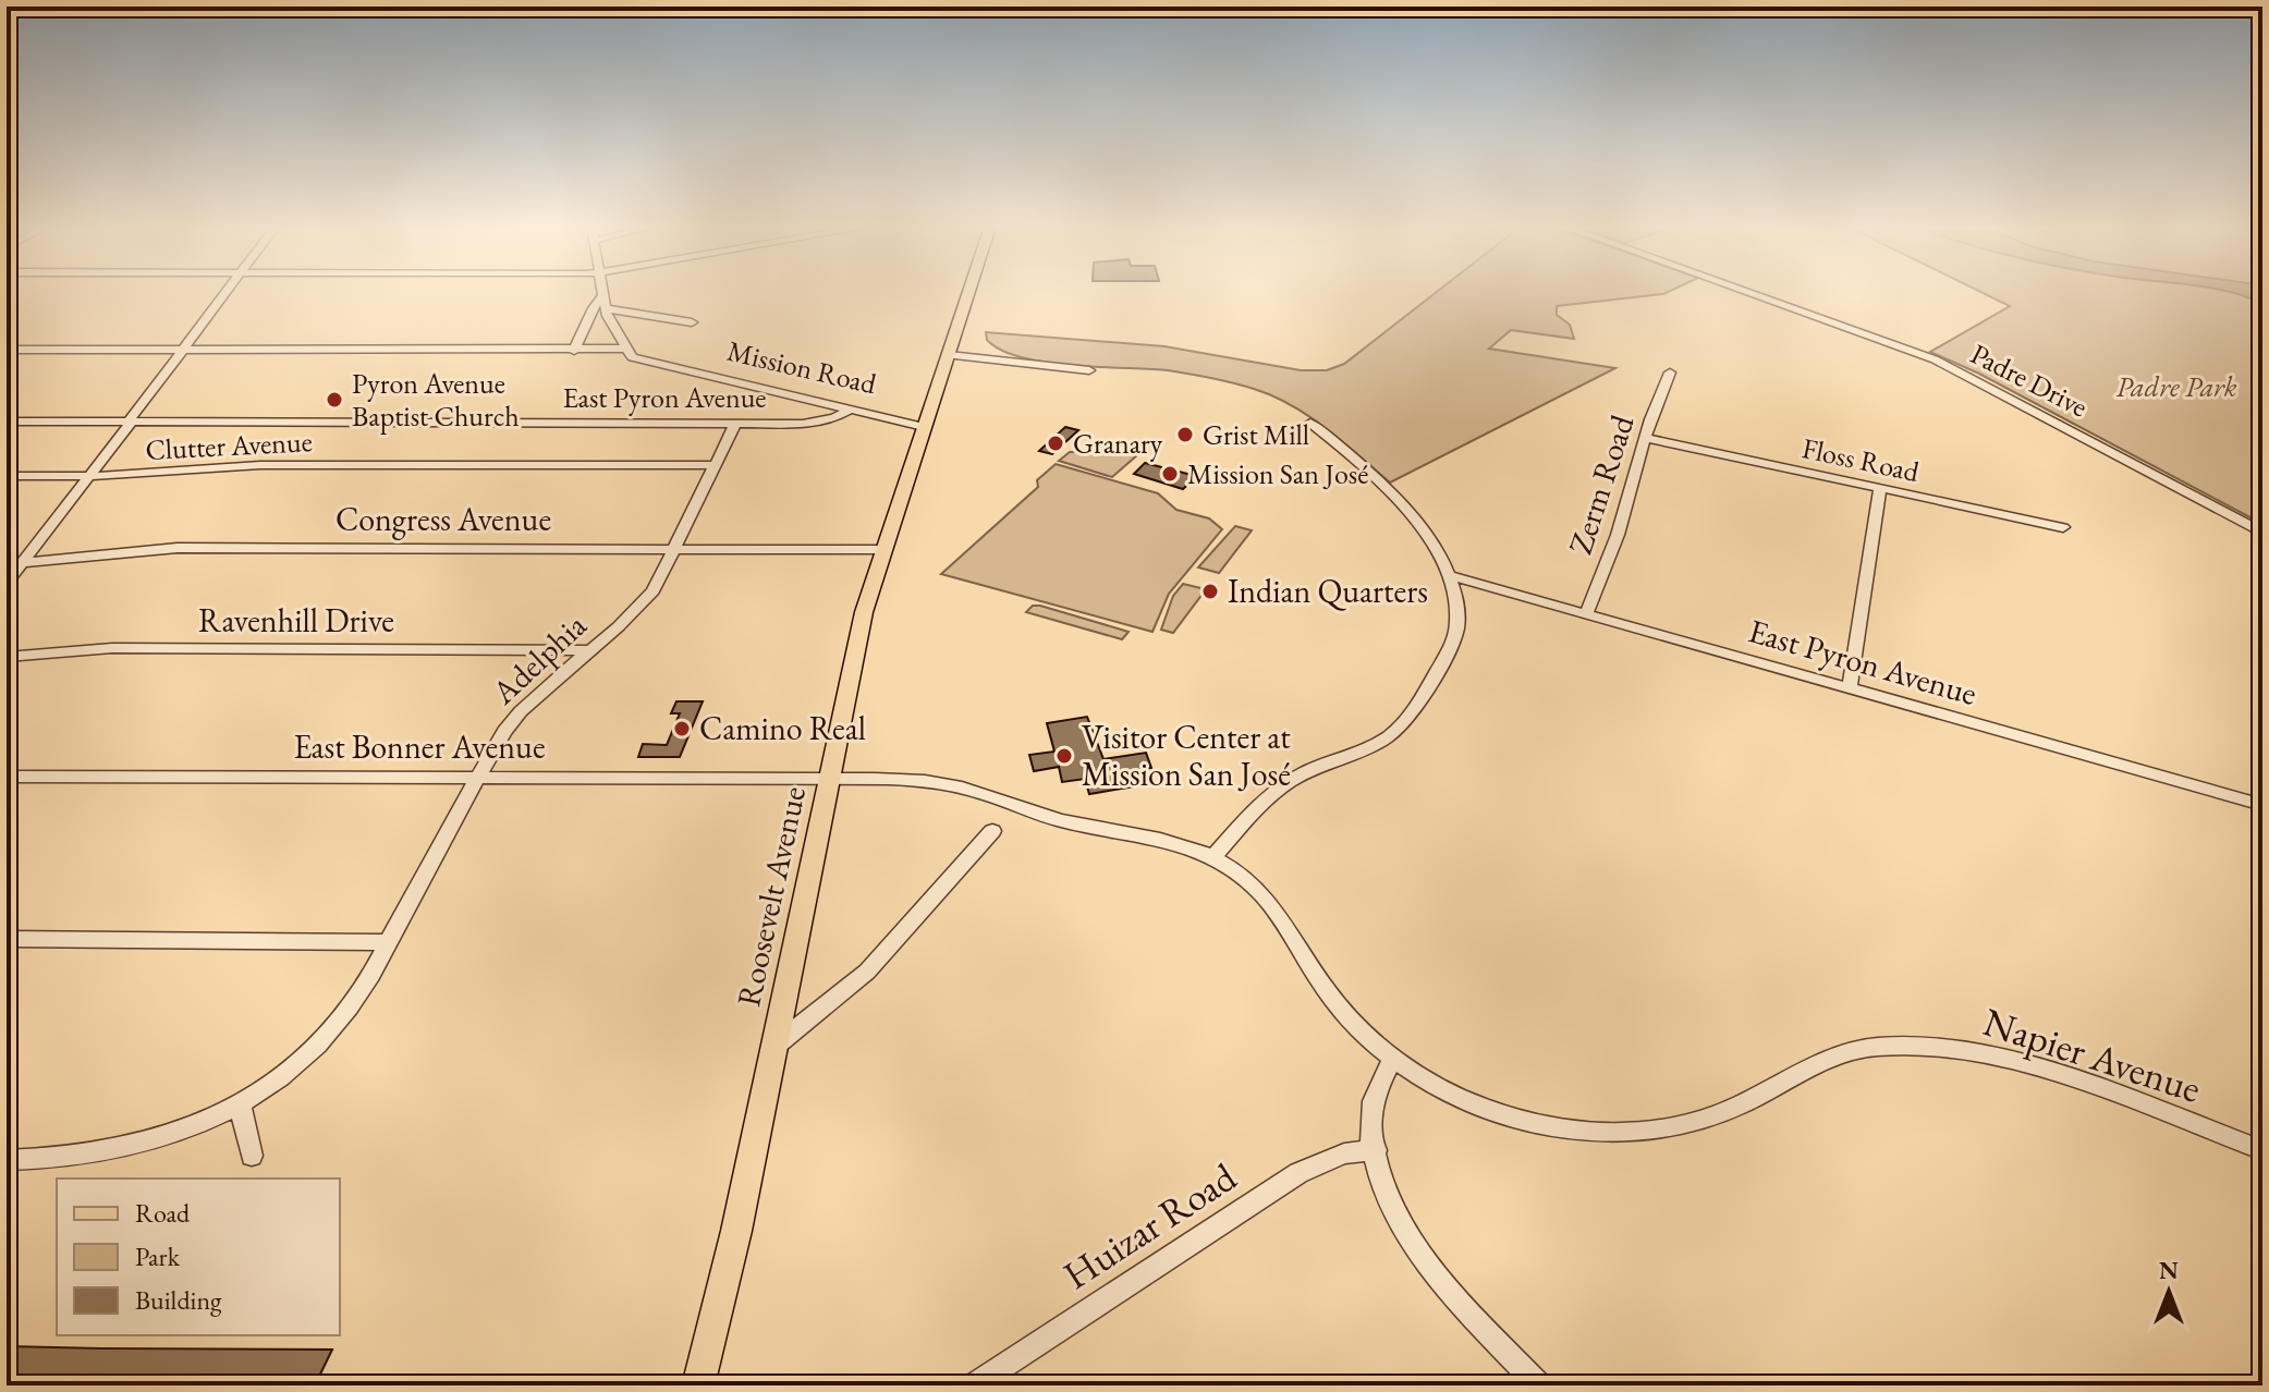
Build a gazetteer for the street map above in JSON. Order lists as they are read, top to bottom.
{
  "streets": {
    "main road": ["Roosevelt Avenue"],
    "street": [
      "Mission Road",
      "Padre Drive",
      "East Pyron Avenue",
      "Clutter Avenue",
      "Floss Road",
      "Zerm Road",
      "Congress Avenue",
      "Ravenhill Drive",
      "Adelphia",
      "East Bonner Avenue",
      "Napier Avenue",
      "Huizar Road"
    ]
  },
  "crossings": [
    ["Mission Road", "East Pyron Avenue"],
    ["Mission Road", "Roosevelt Avenue"],
    ["East Pyron Avenue", "Zerm Road"],
    ["East Pyron Avenue", "Adelphia"],
    ["Clutter Avenue", "Adelphia"],
    ["Floss Road", "Zerm Road"],
    ["Congress Avenue", "Adelphia"],
    ["Congress Avenue", "Roosevelt Avenue"],
    ["Ravenhill Drive", "Adelphia"],
    ["Adelphia", "East Bonner Avenue"],
    ["East Bonner Avenue", "Roosevelt Avenue"],
    ["East Bonner Avenue", "Napier Avenue"],
    ["Roosevelt Avenue", "Napier Avenue"]
  ],
  "parks": ["Padre Park"],
  "places": [
    "Pyron Avenue Baptist Church",
    "Grist Mill",
    "Granary",
    "Mission San José",
    "Indian Quarters",
    "Camino Real",
    "Visitor Center at Mission San José"
  ],
  "legend": ["Road", "Park", "Building"],
  "north": "top"
}
